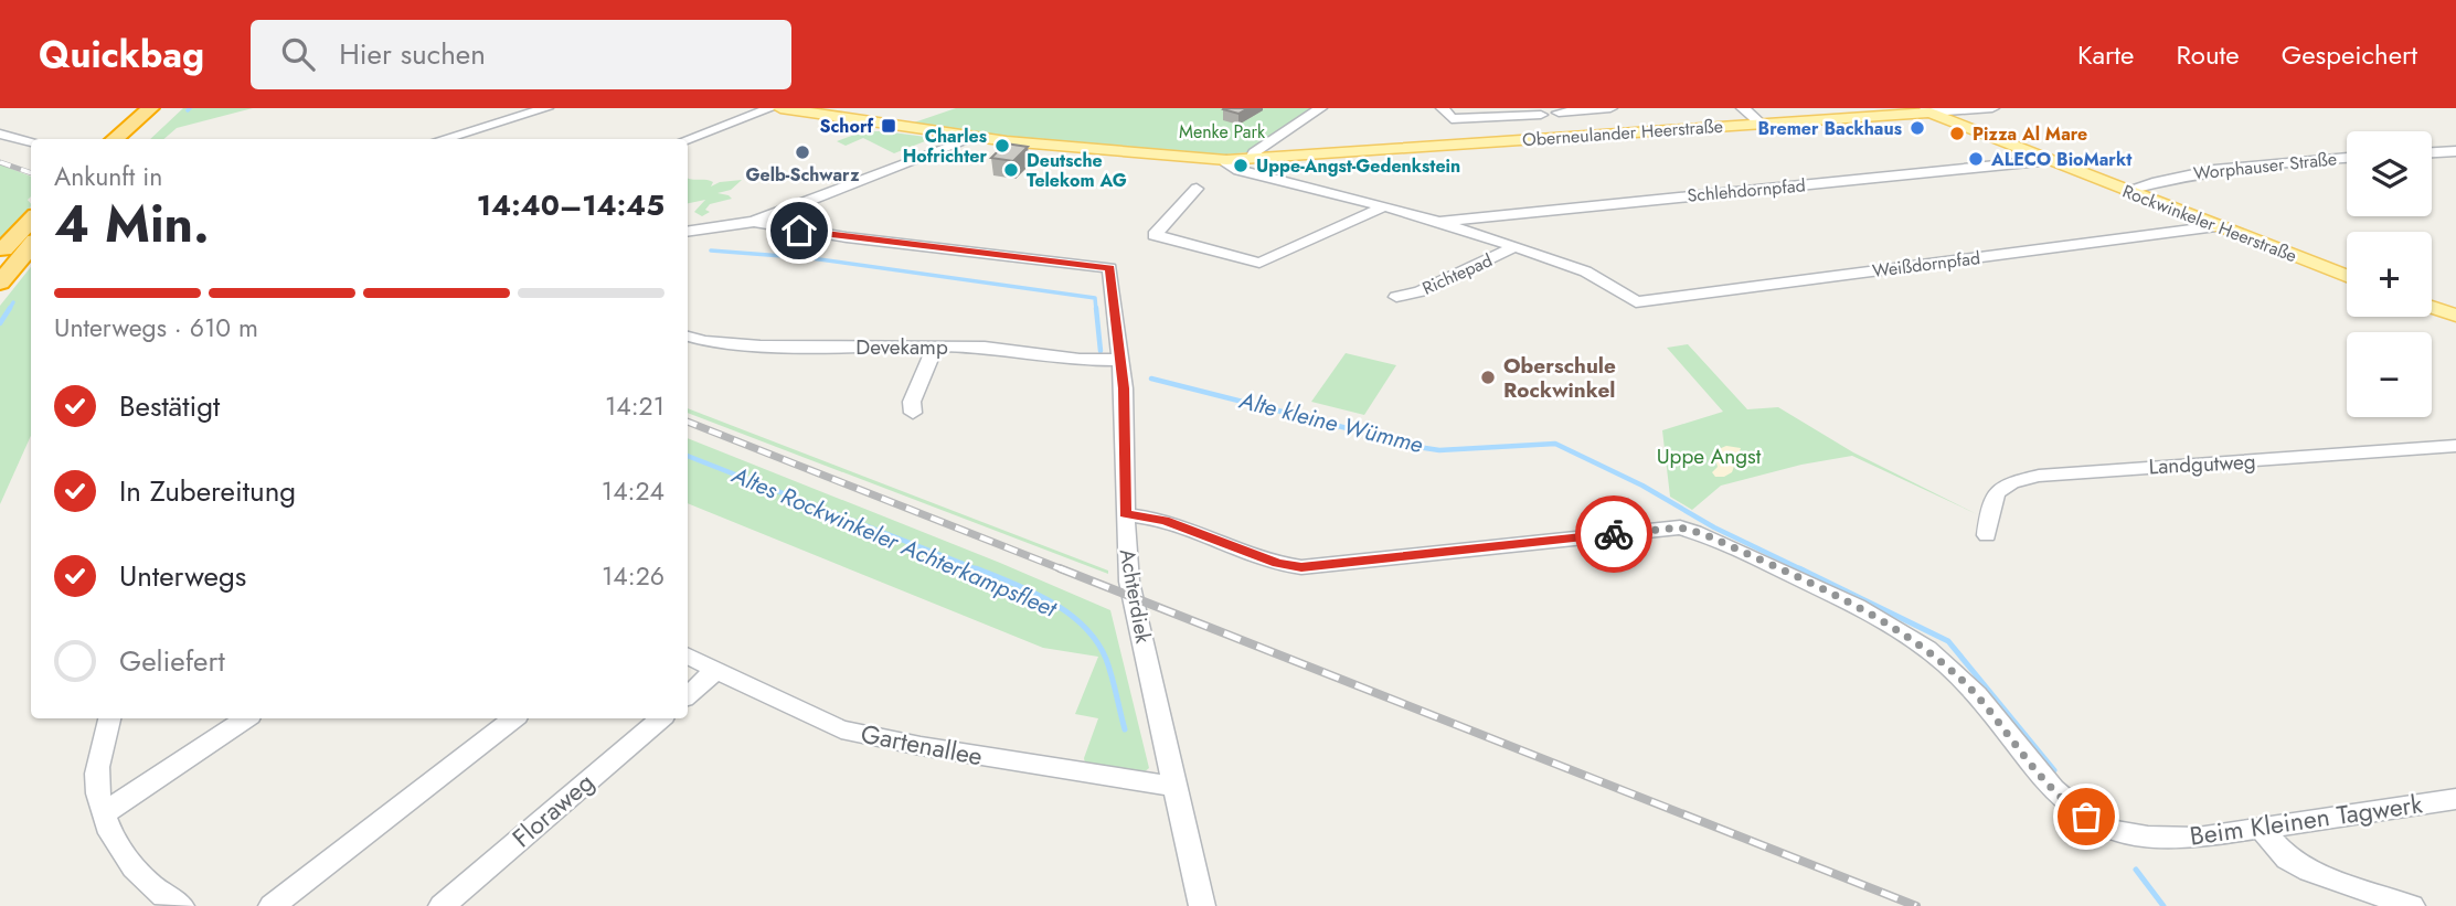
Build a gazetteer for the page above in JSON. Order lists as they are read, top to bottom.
{
  "streets": {
    "main road": ["Oberneulander Heerstraße", "Rockwinkeler Heerstraße"],
    "street": [
      "Worphauser Straße",
      "Schlehdornpfad",
      "Weißdornpfad",
      "Richtepad",
      "Devekamp",
      "Landgutweg",
      "Achterdiek",
      "Gartenallee",
      "Floraweg",
      "Beim Kleinen Tagwerk"
    ]
  },
  "crossings": [
    ["Oberneulander Heerstraße", "Rockwinkeler Heerstraße"],
    ["Worphauser Straße", "Rockwinkeler Heerstraße"],
    ["Schlehdornpfad", "Rockwinkeler Heerstraße"],
    ["Rockwinkeler Heerstraße", "Weißdornpfad"],
    ["Weißdornpfad", "Richtepad"],
    ["Devekamp", "Achterdiek"],
    ["Achterdiek", "Gartenallee"],
    ["Achterdiek", "Beim Kleinen Tagwerk"]
  ],
  "water": ["Alte kleine Wümme", "Altes Rockwinkeler Achterkampsfleet"],
  "parks": ["Menke Park", "Uppe Angst"],
  "places": {
    "transit": ["Schorf"],
    "other": [
      "Bremer Backhaus",
      "Pizza Al Mare",
      "Charles Hofrichter",
      "Gelb-Schwarz",
      "ALECO BioMarkt",
      "Uppe-Angst-Gedenkstein",
      "Deutsche Telekom AG",
      "Oberschule Rockwinkel"
    ]
  },
  "page": {
    "header": "Quickbag",
    "search": "Hier suchen",
    "nav": ["Karte", "Route", "Gespeichert"],
    "map_buttons": ["+", "−"],
    "heading": ["4 Min.", "Ankunft in", "14:40–14:45"],
    "bar": "Unterwegs · 610 m",
    "list": [
      ["Bestätigt", "14:21"],
      ["In Zubereitung", "14:24"],
      ["Unterwegs", "14:26"],
      "Geliefert"
    ]
  }
}
